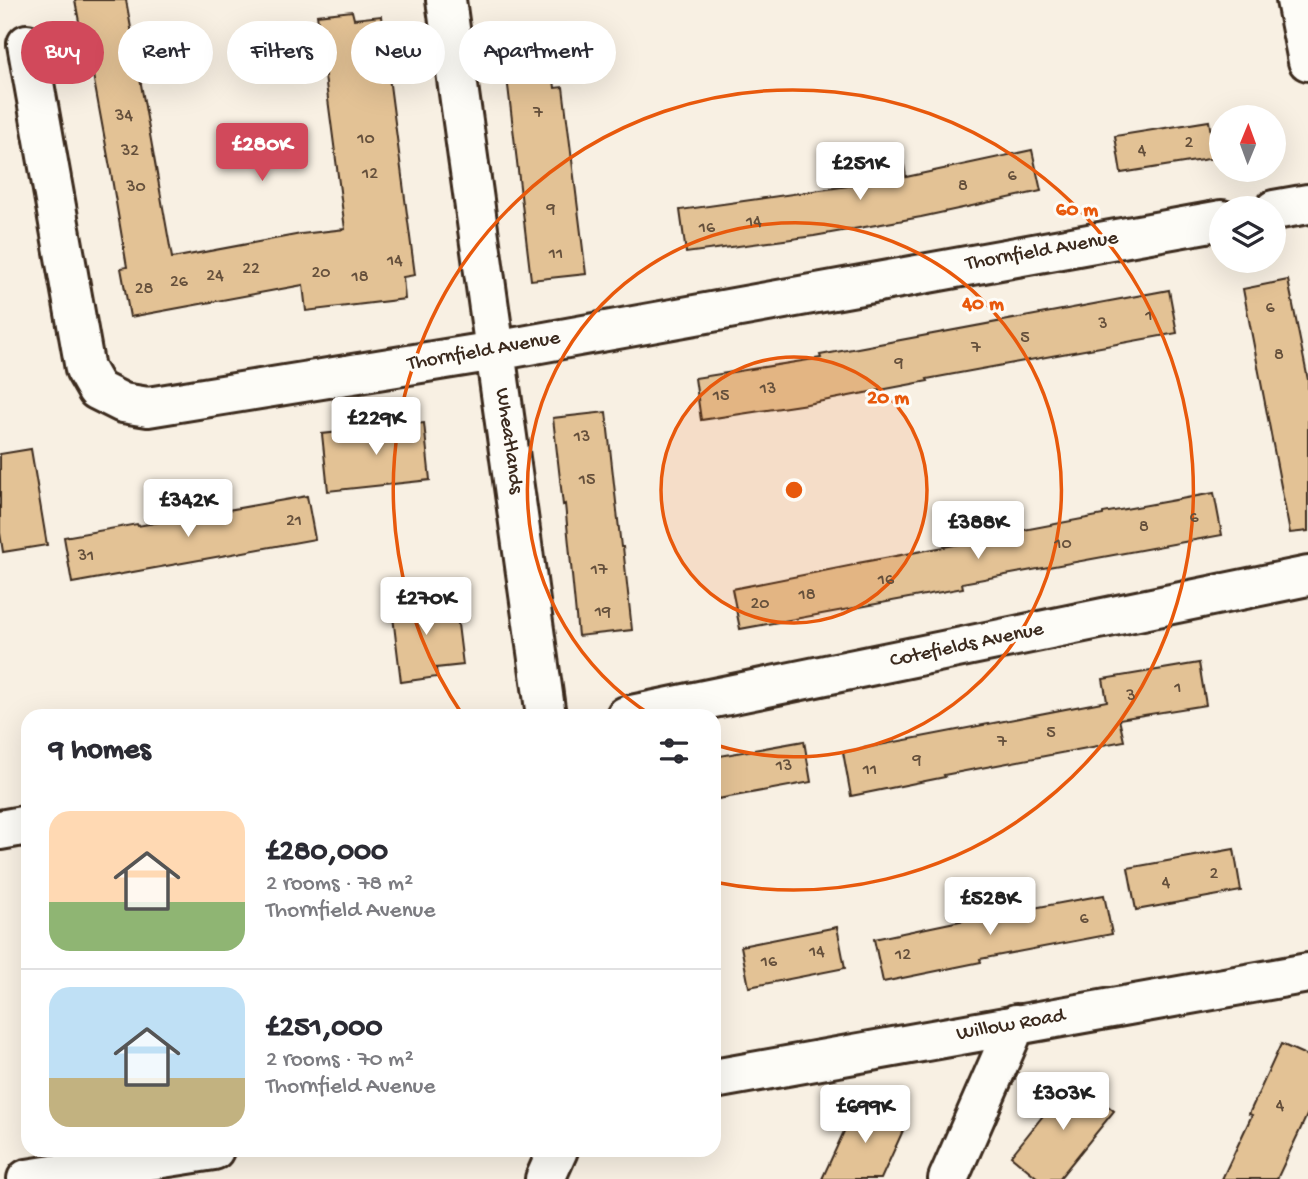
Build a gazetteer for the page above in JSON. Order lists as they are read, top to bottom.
{
  "streets": {
    "street": [
      "Thornfield Avenue",
      "Wheatlands",
      "Cotefields Avenue",
      "Willow Road"
    ]
  },
  "crossings": [
    ["Thornfield Avenue", "Wheatlands"]
  ],
  "house_numbers": [
    "7",
    "34",
    "10",
    "2",
    "32",
    "4",
    "12",
    "6",
    "8",
    "30",
    "9",
    "14",
    "16",
    "11",
    "14",
    "22",
    "20",
    "24",
    "18",
    "26",
    "28",
    "6",
    "1",
    "3",
    "5",
    "7",
    "8",
    "9",
    "13",
    "15",
    "13",
    "15",
    "6",
    "21",
    "8",
    "10",
    "31",
    "17",
    "16",
    "18",
    "20",
    "19",
    "1",
    "3",
    "5",
    "7",
    "9",
    "13",
    "11",
    "2",
    "4",
    "6",
    "14",
    "12",
    "16",
    "4"
  ],
  "north": "top",
  "page": {
    "chip": [
      "Buy",
      "Rent",
      "Filters",
      "New",
      "Apartment"
    ],
    "price": [
      "£280K",
      "£251K",
      "£229K",
      "£342K",
      "£388K",
      "£270K",
      "£528K",
      "£303K",
      "£699K"
    ],
    "heading": "9 homes",
    "list": [
      {
        "name": "£280,000",
        "note": "2 rooms · 78 m² · Thornfield Avenue"
      },
      {
        "name": "£251,000",
        "note": "2 rooms · 70 m² · Thornfield Avenue"
      }
    ]
  },
  "rings": ["60 m", "40 m", "20 m"]
}
